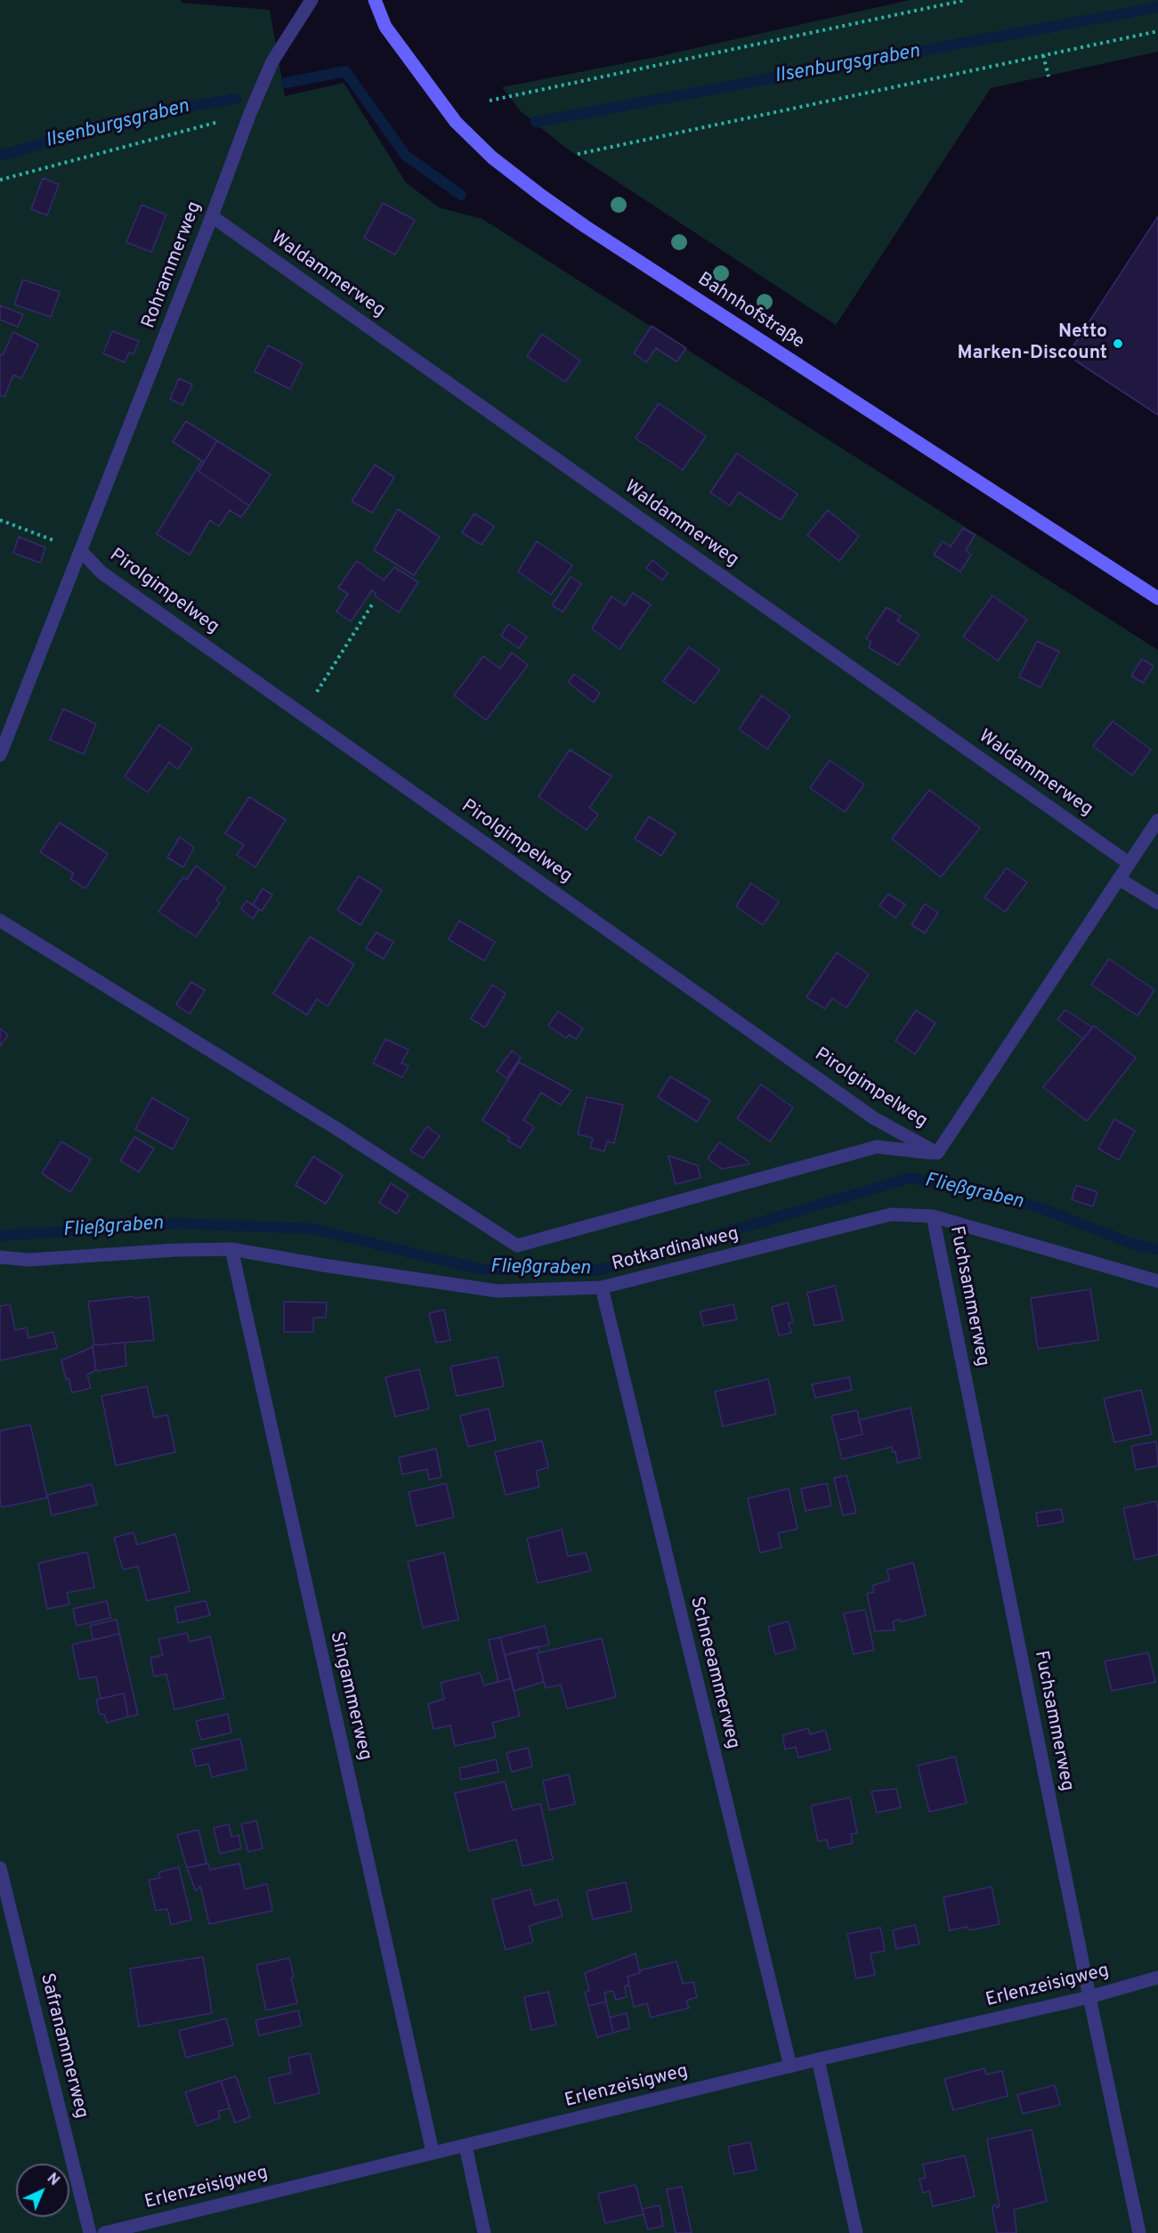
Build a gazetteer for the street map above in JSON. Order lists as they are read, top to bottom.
{
  "streets": {
    "main road": ["Bahnhofstraße"],
    "lane": [
      "Rohrammerweg",
      "Waldammerweg",
      "Pirolgimpelweg",
      "Rotkardinalweg",
      "Fuchsammerweg",
      "Schneeammerweg",
      "Singammerweg",
      "Erlenzeisigweg",
      "Safranammerweg"
    ]
  },
  "crossings": [
    ["Rohrammerweg", "Waldammerweg"],
    ["Rohrammerweg", "Pirolgimpelweg"],
    ["Waldammerweg", "Pirolgimpelweg"],
    ["Rotkardinalweg", "Fuchsammerweg"],
    ["Rotkardinalweg", "Schneeammerweg"],
    ["Rotkardinalweg", "Singammerweg"],
    ["Fuchsammerweg", "Erlenzeisigweg"],
    ["Schneeammerweg", "Erlenzeisigweg"],
    ["Singammerweg", "Erlenzeisigweg"]
  ],
  "water": ["Ilsenburgsgraben", "Fließgraben"],
  "places": ["Netto Marken-Discount"],
  "north": "top right"
}
